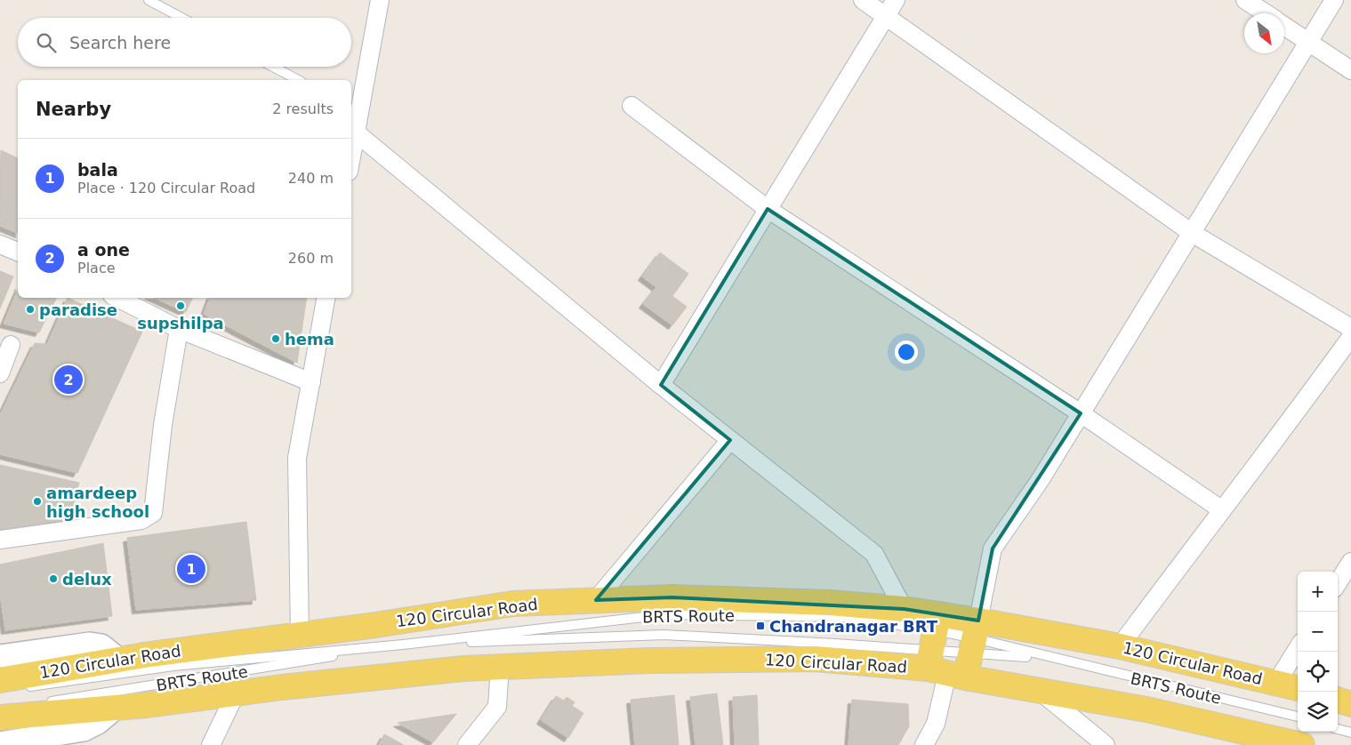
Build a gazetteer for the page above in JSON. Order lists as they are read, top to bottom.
{
  "streets": {
    "main road": ["120 Circular Road"],
    "lane": ["BRTS Route"]
  },
  "crossings": [
    ["120 Circular Road", "BRTS Route"]
  ],
  "places": {
    "other": [
      "supshilpa",
      "paradise",
      "hema",
      "amardeep high school",
      "delux"
    ],
    "transit": ["Chandranagar BRT"]
  },
  "north": "bottom right",
  "page": {
    "search": "Search here",
    "heading": ["Nearby", "2 results"],
    "list": [
      {
        "mark": "1",
        "name": "bala",
        "note": "Place · 120 Circular Road",
        "value": "240 m"
      },
      {
        "mark": "2",
        "name": "a one",
        "note": "Place",
        "value": "260 m"
      }
    ],
    "pins": ["2", "1"],
    "map_buttons": ["+", "−"]
  }
}
